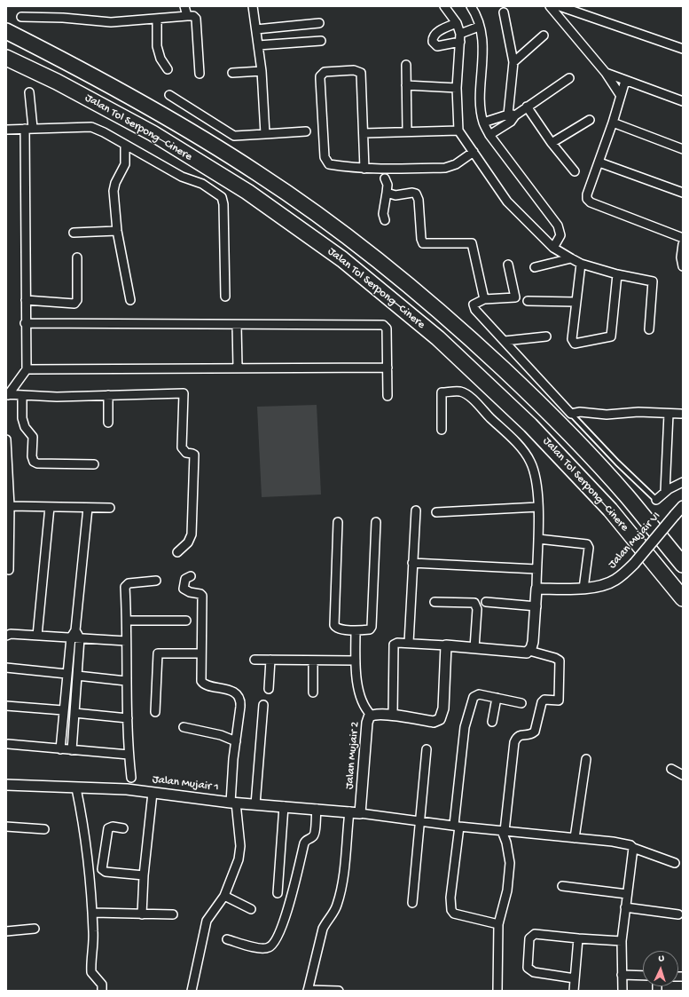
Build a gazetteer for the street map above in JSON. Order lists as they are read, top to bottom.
{
  "streets": {
    "highway": ["Jalan Tol Serpong–Cinere"],
    "street": ["Jalan Mujair VI", "Jalan Mujair 2", "Jalan Mujair 1"]
  },
  "crossings": [
    ["Jalan Mujair 2", "Jalan Mujair 1"]
  ],
  "north": "top"
}
